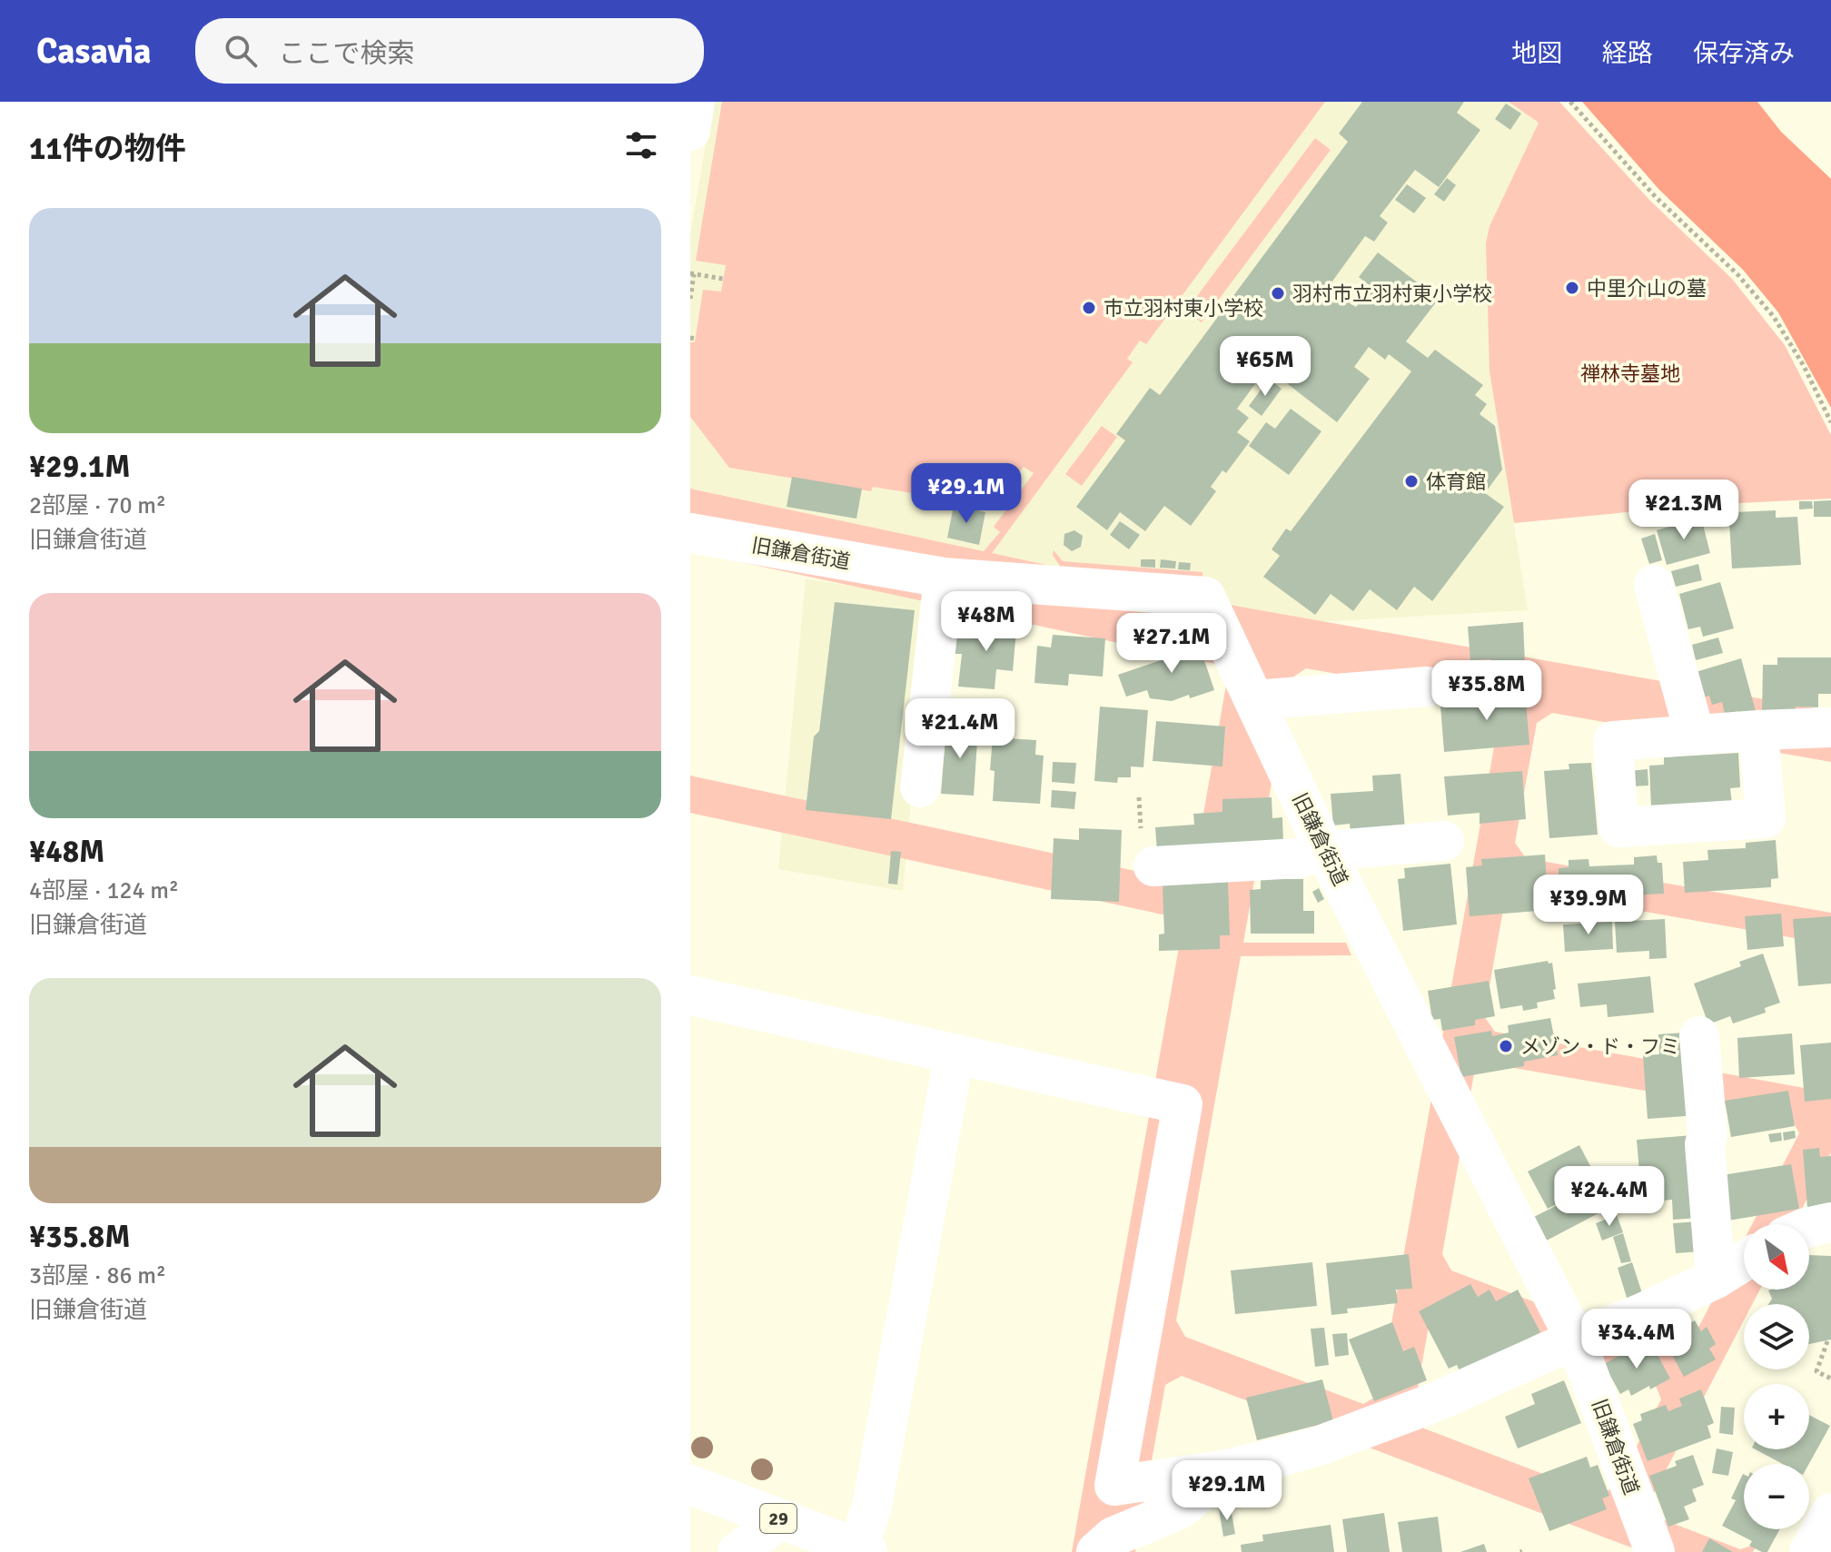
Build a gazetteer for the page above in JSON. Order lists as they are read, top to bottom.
{
  "streets": {
    "street": ["旧鎌倉街道", "29"]
  },
  "parks": ["禅林寺墓地"],
  "places": [
    "中里介山の墓",
    "羽村市立羽村東小学校",
    "市立羽村東小学校",
    "体育館",
    "メゾン・ド・フミ"
  ],
  "north": "bottom right",
  "page": {
    "header": "Casavia",
    "search": "ここで検索",
    "nav": ["地図", "経路", "保存済み"],
    "heading": "11件の物件",
    "list": [
      {
        "name": "¥29.1M",
        "note": "2部屋 · 70 m² · 旧鎌倉街道"
      },
      {
        "name": "¥48M",
        "note": "4部屋 · 124 m² · 旧鎌倉街道"
      },
      {
        "name": "¥35.8M",
        "note": "3部屋 · 86 m² · 旧鎌倉街道"
      }
    ],
    "price": [
      "¥65M",
      "¥29.1M",
      "¥21.3M",
      "¥48M",
      "¥27.1M",
      "¥35.8M",
      "¥21.4M",
      "¥39.9M",
      "¥24.4M",
      "¥34.4M",
      "¥29.1M"
    ],
    "map_buttons": ["+", "−"]
  }
}
